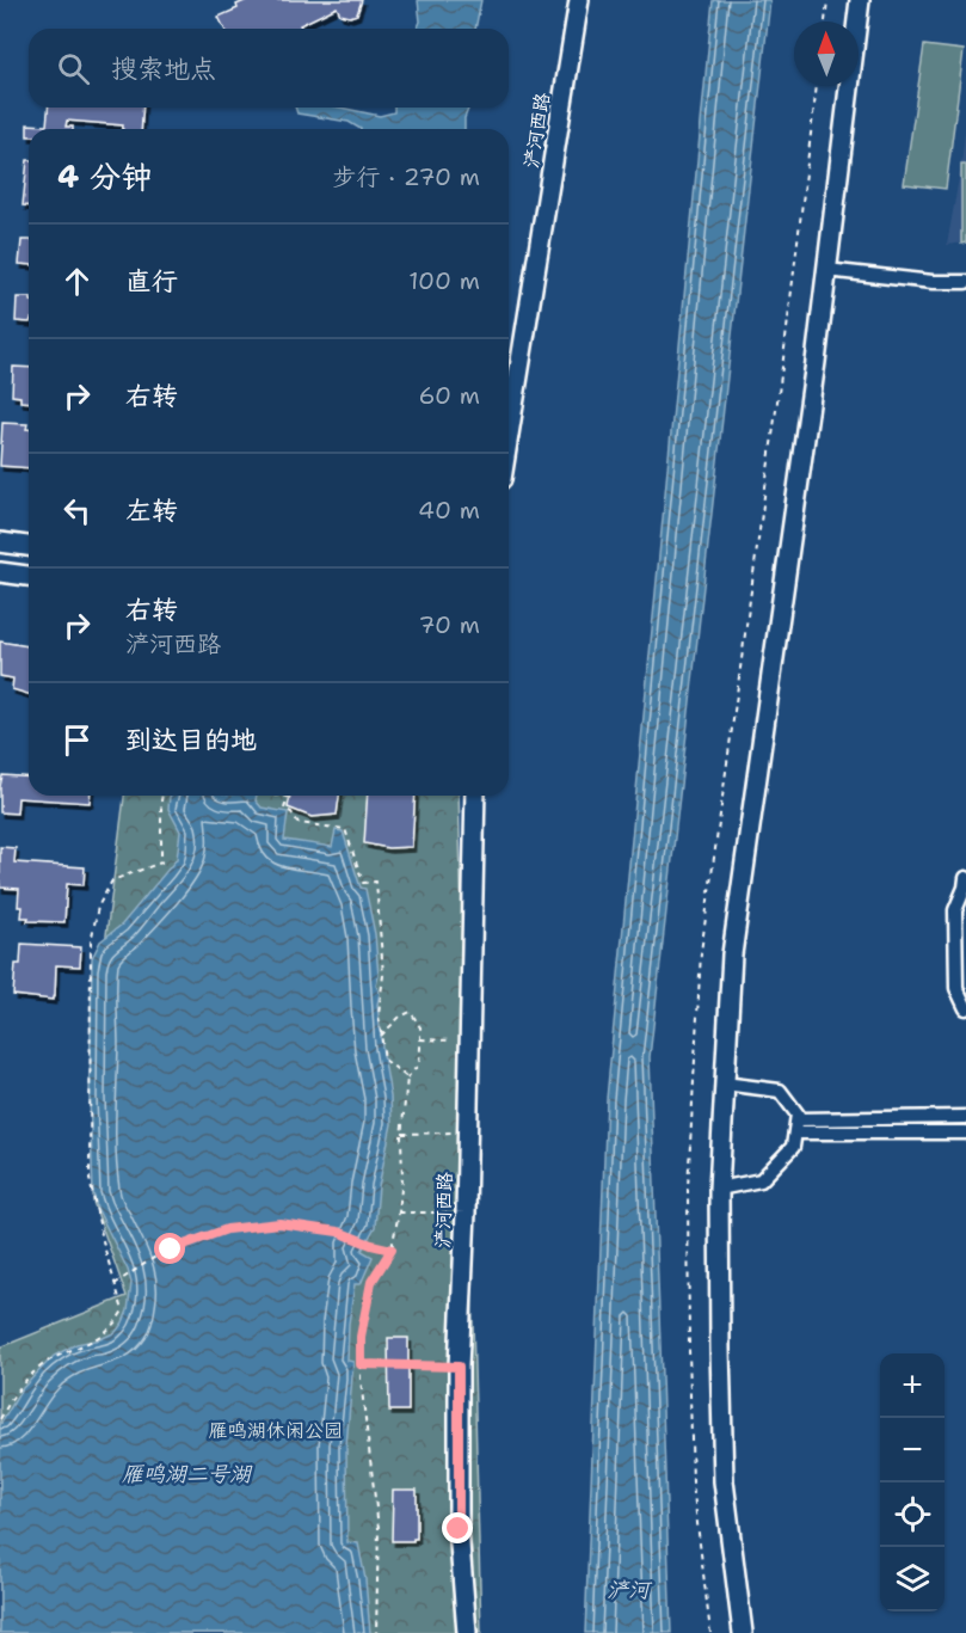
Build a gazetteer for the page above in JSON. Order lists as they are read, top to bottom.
{
  "streets": {
    "street": ["浐河西路"]
  },
  "water": ["雁鸣湖二号湖", "浐河"],
  "parks": ["雁鸣湖休闲公园"],
  "north": "top",
  "page": {
    "search": "搜索地点",
    "heading": ["4 分钟", "步行 · 270 m"],
    "list": [
      ["直行", "100 m"],
      ["右转", "60 m"],
      ["左转", "40 m"],
      ["右转", "浐河西路", "70 m"],
      "到达目的地"
    ],
    "map_buttons": ["+", "−"]
  }
}
